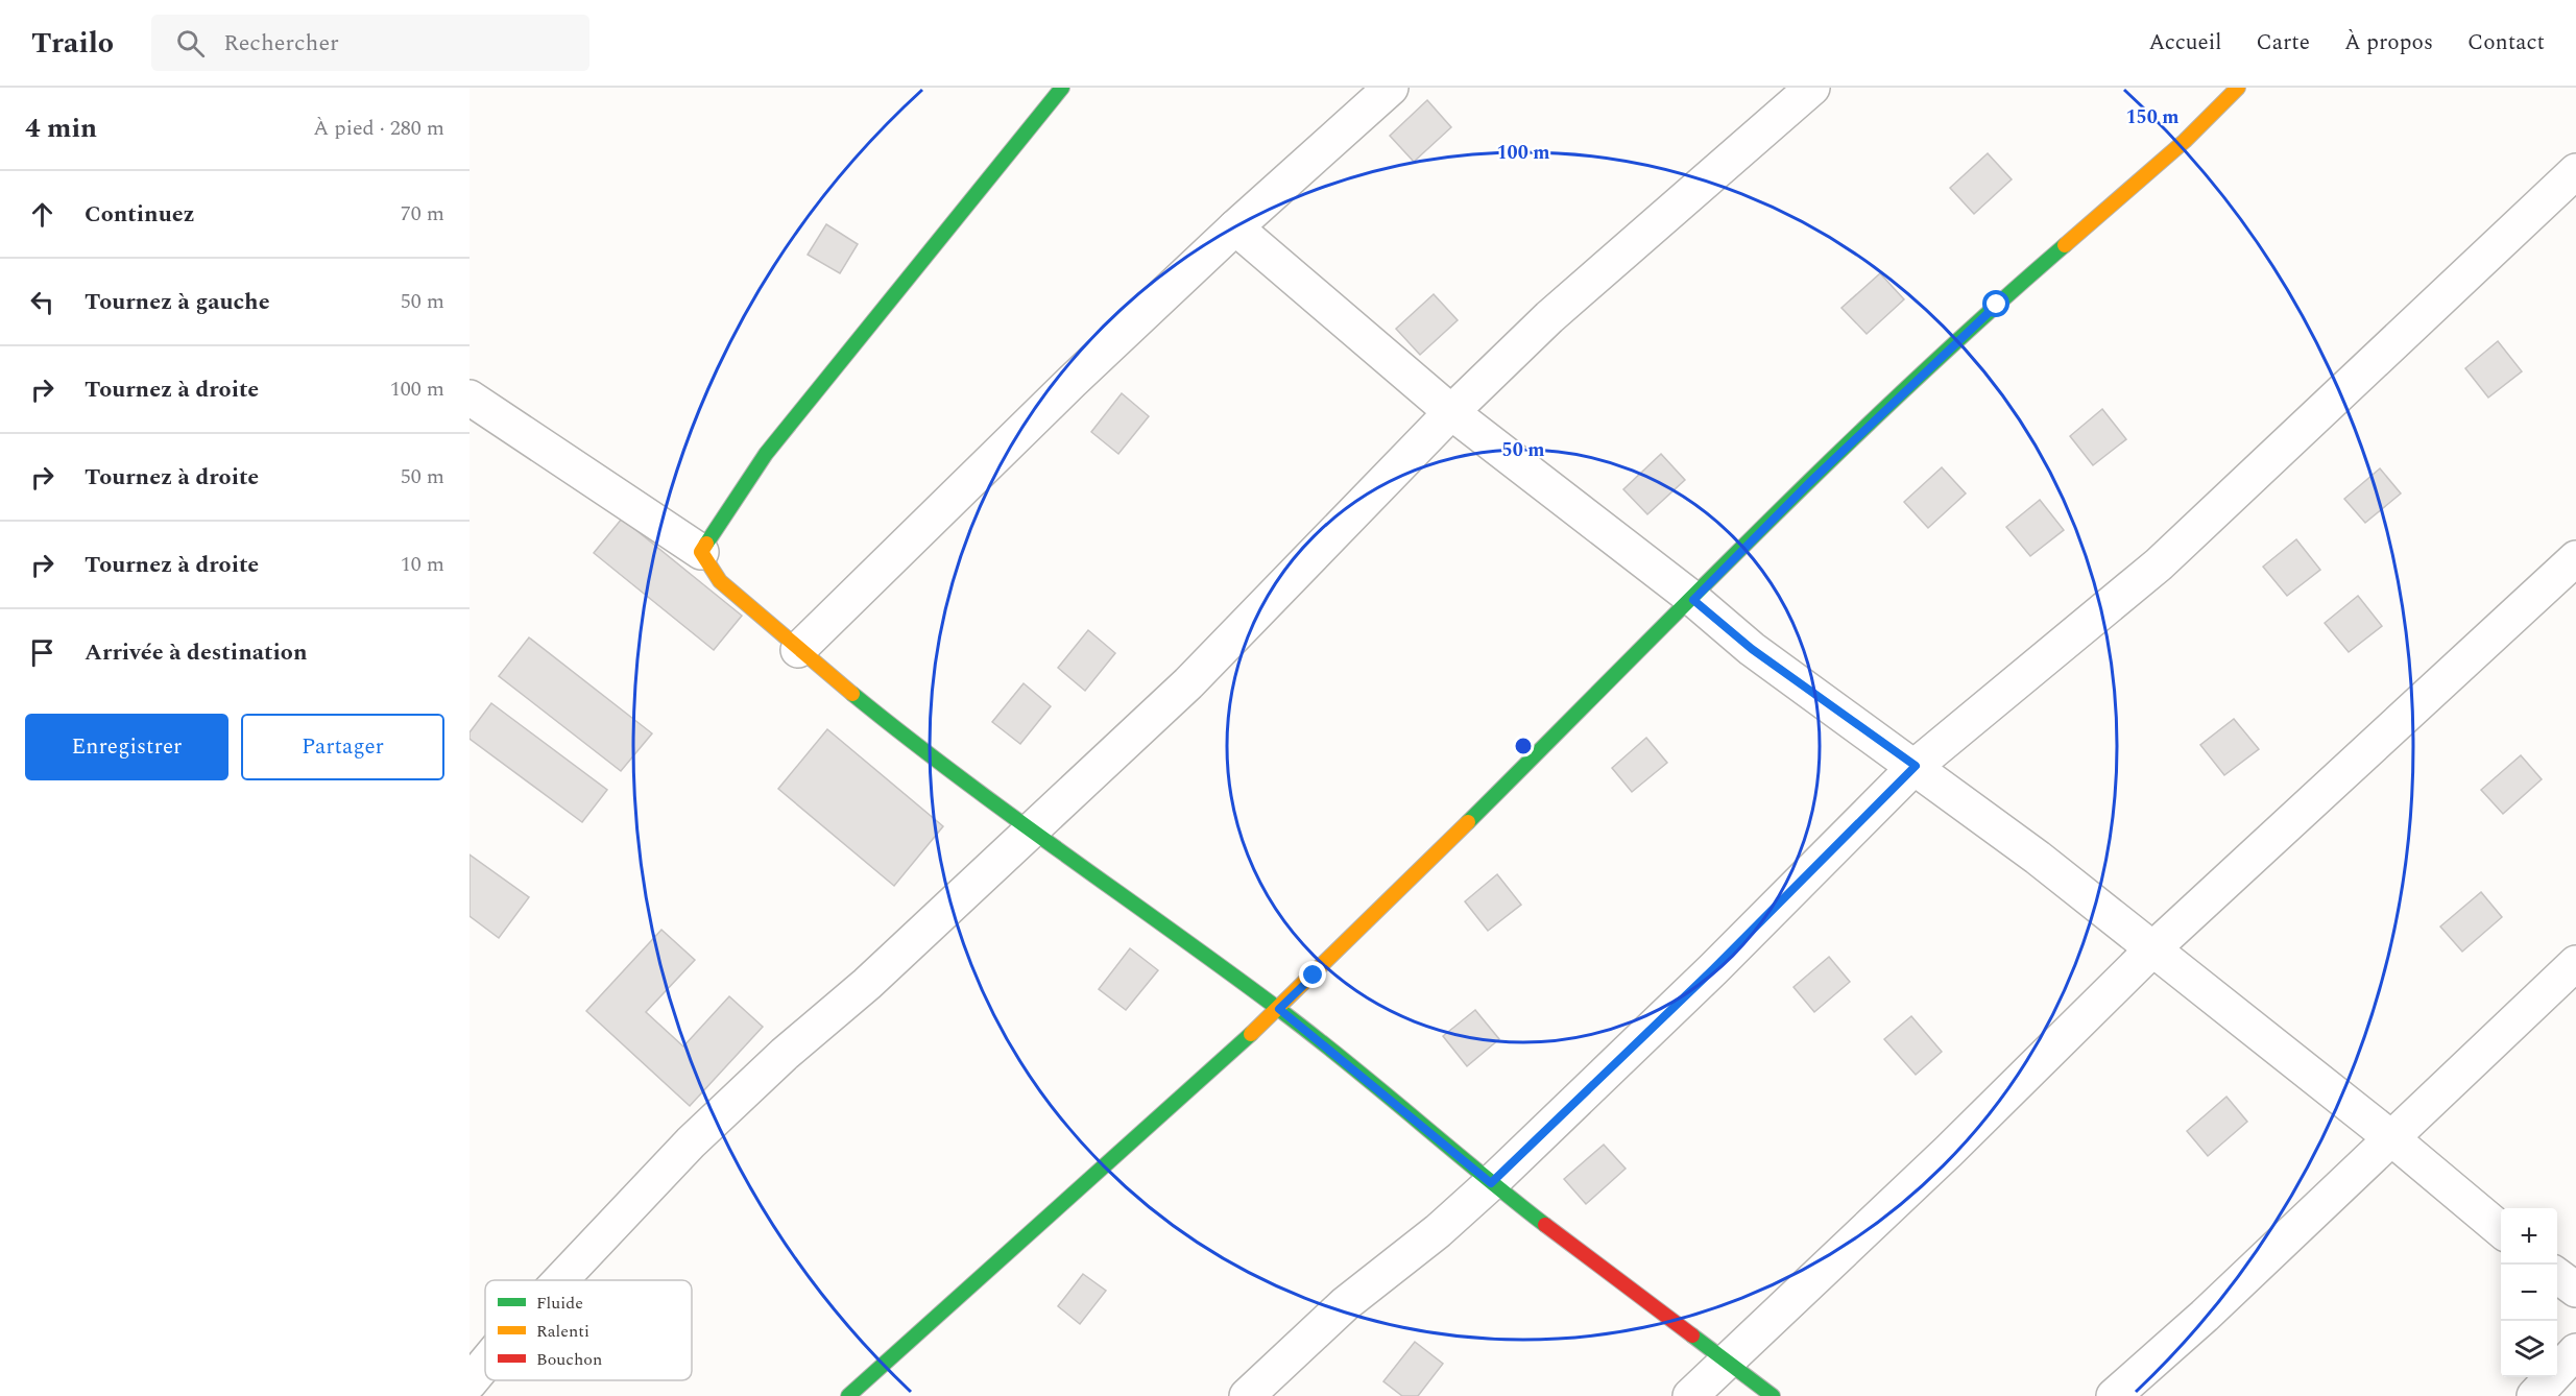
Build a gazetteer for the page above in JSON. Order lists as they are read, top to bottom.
{
  "legend": ["Fluide", "Ralenti", "Bouchon"],
  "page": {
    "header": "Trailo",
    "search": "Rechercher",
    "nav": [
      "Accueil",
      "Carte",
      "À propos",
      "Contact"
    ],
    "heading": ["4 min", "À pied · 280 m"],
    "list": [
      ["Continuez", "70 m"],
      ["Tournez à gauche", "50 m"],
      ["Tournez à droite", "100 m"],
      ["Tournez à droite", "50 m"],
      ["Tournez à droite", "10 m"],
      "Arrivée à destination"
    ],
    "buttons": ["Enregistrer", "Partager"],
    "map_buttons": ["+", "−"]
  },
  "rings": ["150 m", "100 m", "50 m"]
}
